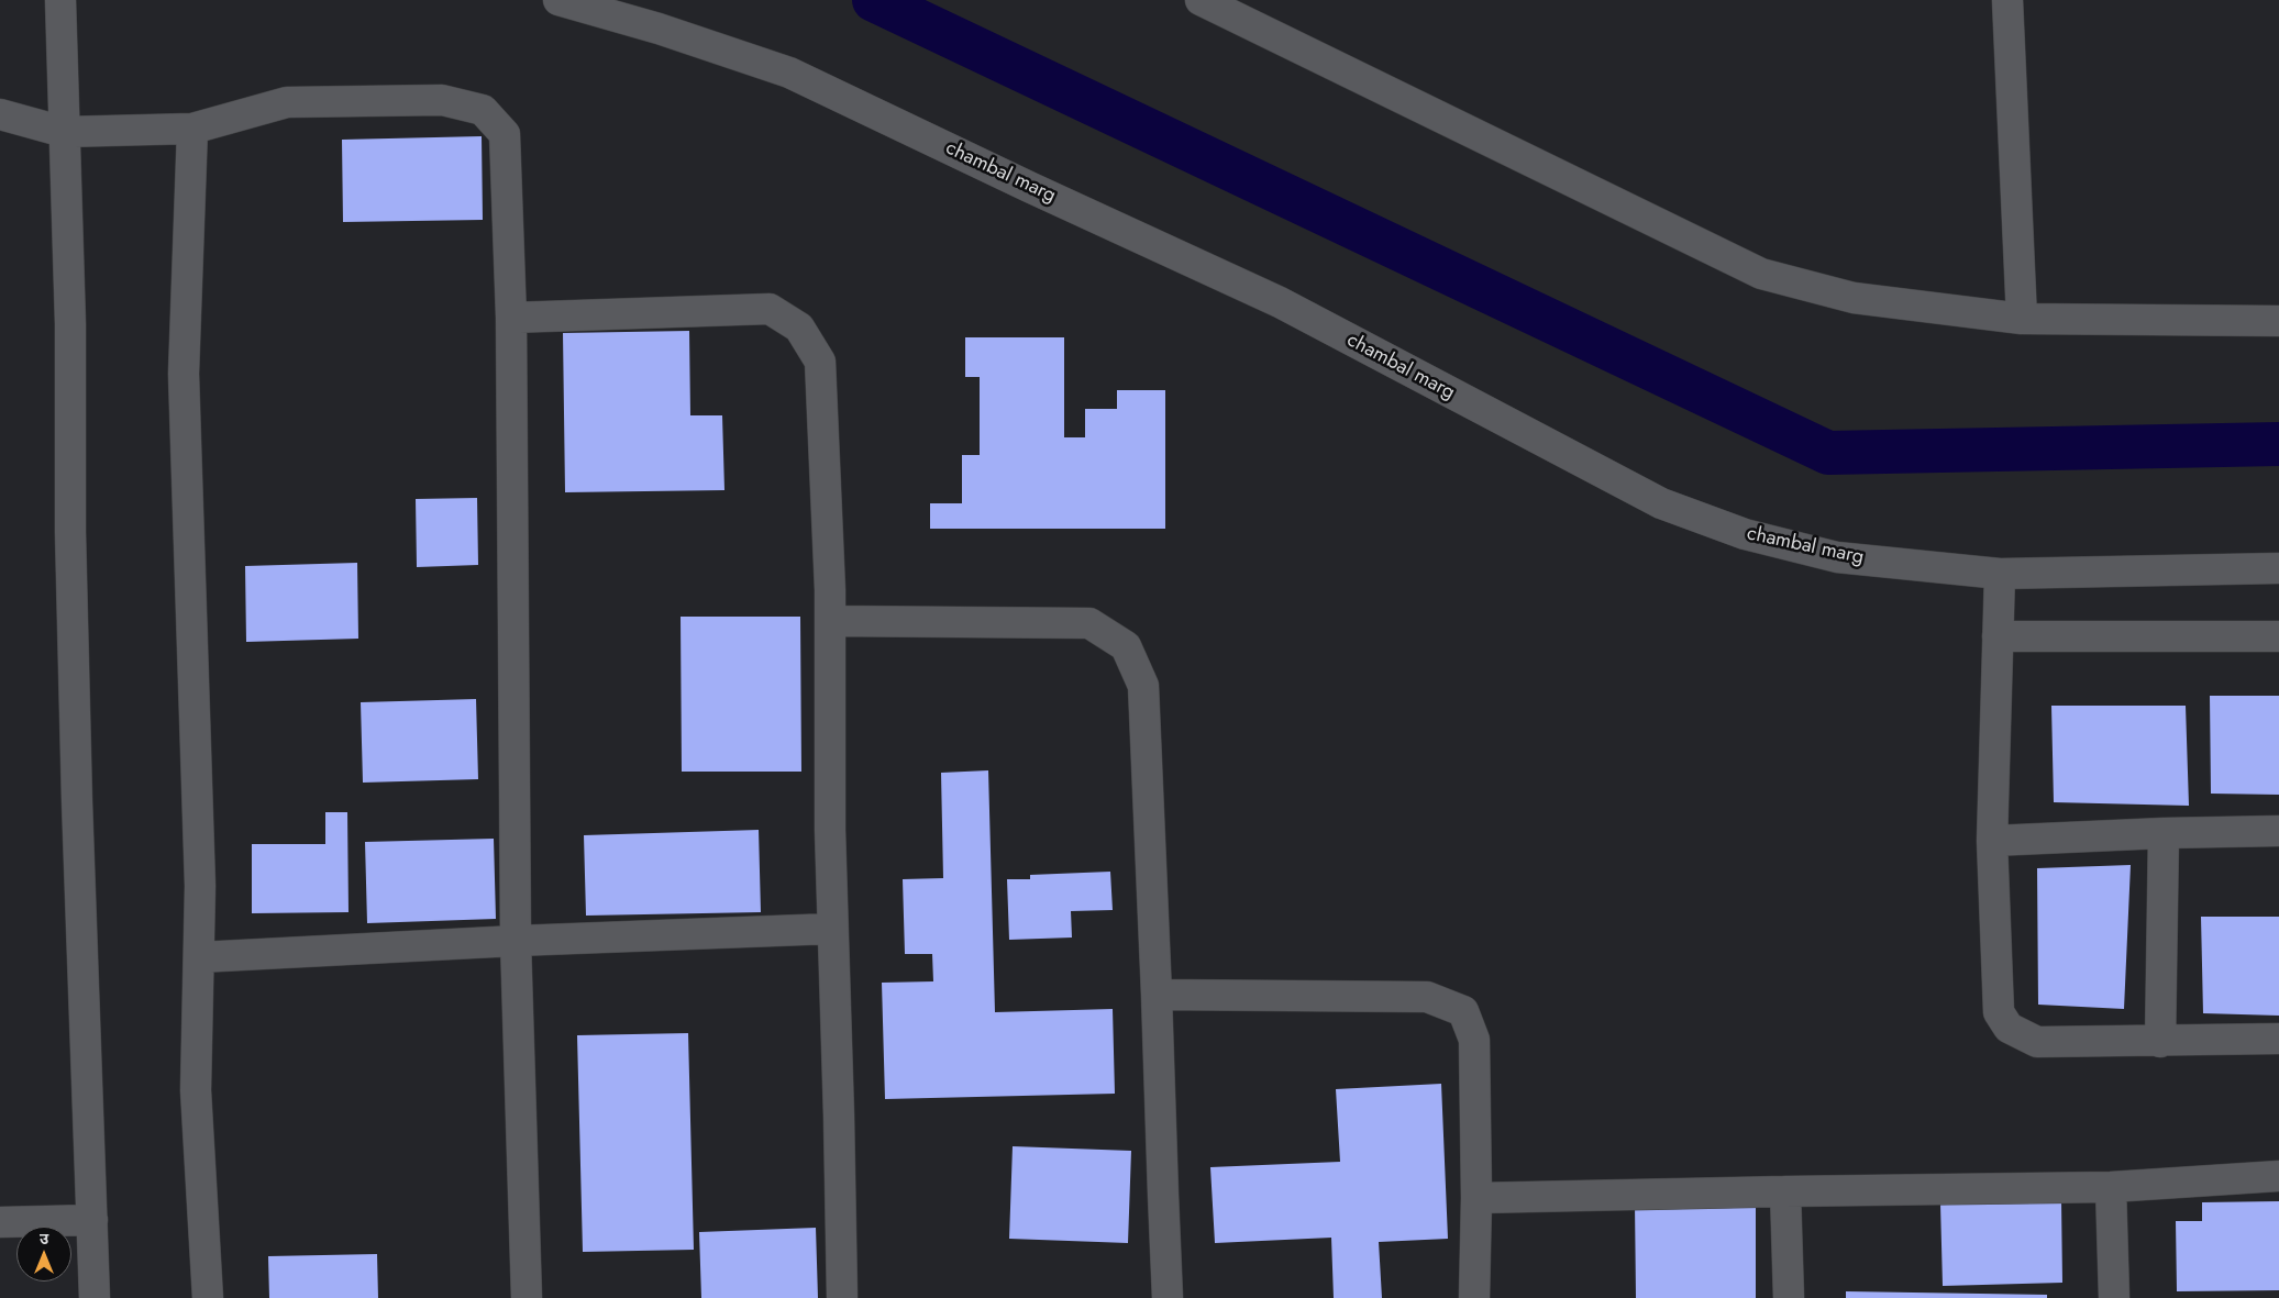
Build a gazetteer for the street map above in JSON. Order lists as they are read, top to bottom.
{
  "streets": {
    "street": ["chambal marg"]
  },
  "north": "top"
}
